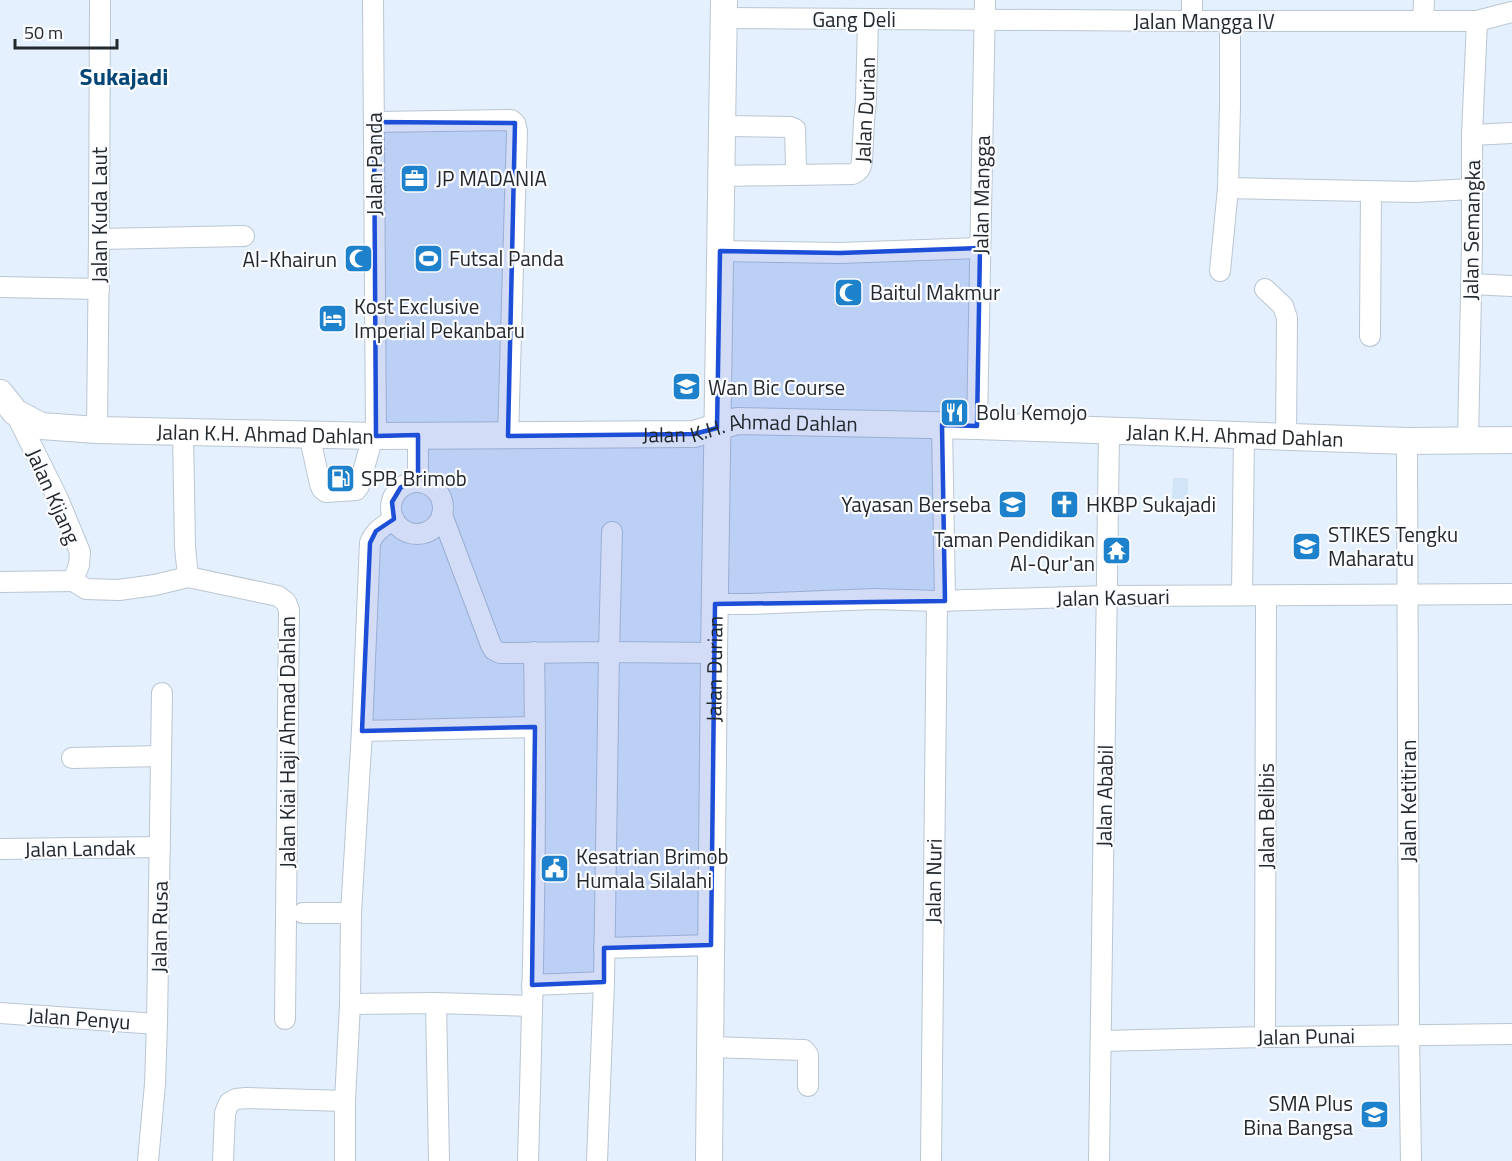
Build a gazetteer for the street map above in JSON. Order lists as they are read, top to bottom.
{
  "streets": {
    "main road": ["Jalan Durian", "Jalan K.H. Ahmad Dahlan"],
    "street": [
      "Gang Deli",
      "Jalan Mangga IV",
      "Jalan Panda",
      "Jalan Mangga",
      "Jalan Kuda Laut",
      "Jalan Semangka",
      "Jalan Kijang",
      "Jalan Kasuari",
      "Jalan Kiai Haji Ahmad Dahlan",
      "Jalan Ababil",
      "Jalan Ketitiran",
      "Jalan Belibis",
      "Jalan Landak",
      "Jalan Nuri",
      "Jalan Rusa",
      "Jalan Penyu",
      "Jalan Punai"
    ]
  },
  "crossings": [
    ["Gang Deli", "Jalan Mangga IV"],
    ["Gang Deli", "Jalan Durian"],
    ["Gang Deli", "Jalan Mangga"],
    ["Jalan Mangga IV", "Jalan Mangga"],
    ["Jalan Durian", "Jalan K.H. Ahmad Dahlan"],
    ["Jalan Durian", "Jalan Kasuari"],
    ["Jalan Panda", "Jalan K.H. Ahmad Dahlan"],
    ["Jalan Mangga", "Jalan K.H. Ahmad Dahlan"],
    ["Jalan Kuda Laut", "Jalan K.H. Ahmad Dahlan"],
    ["Jalan Semangka", "Jalan K.H. Ahmad Dahlan"],
    ["Jalan K.H. Ahmad Dahlan", "Jalan Kijang"],
    ["Jalan K.H. Ahmad Dahlan", "Jalan Ababil"],
    ["Jalan K.H. Ahmad Dahlan", "Jalan Ketitiran"],
    ["Jalan K.H. Ahmad Dahlan", "Jalan Nuri"],
    ["Jalan Kasuari", "Jalan Ababil"],
    ["Jalan Kasuari", "Jalan Ketitiran"],
    ["Jalan Kasuari", "Jalan Belibis"],
    ["Jalan Kasuari", "Jalan Nuri"],
    ["Jalan Ababil", "Jalan Punai"],
    ["Jalan Ketitiran", "Jalan Punai"],
    ["Jalan Belibis", "Jalan Punai"],
    ["Jalan Landak", "Jalan Rusa"],
    ["Jalan Rusa", "Jalan Penyu"]
  ],
  "districts": ["Sukajadi"],
  "places": {
    "office": ["JP MADANIA"],
    "sports": ["Futsal Panda"],
    "mosque": ["Al-Khairun", "Baitul Makmur"],
    "hotel": ["Kost Exclusive Imperial Pekanbaru"],
    "school or university": [
      "Wan Bic Course",
      "Yayasan Berseba",
      "STIKES Tengku Maharatu",
      "SMA Plus Bina Bangsa"
    ],
    "restaurant": ["Bolu Kemojo"],
    "fuel station": ["SPB Brimob"],
    "church": ["HKBP Sukajadi"],
    "temple": ["Taman Pendidikan Al-Qur'an"],
    "public building": ["Kesatrian Brimob Humala Silalahi"]
  },
  "scale_bar": "50 m"
}
